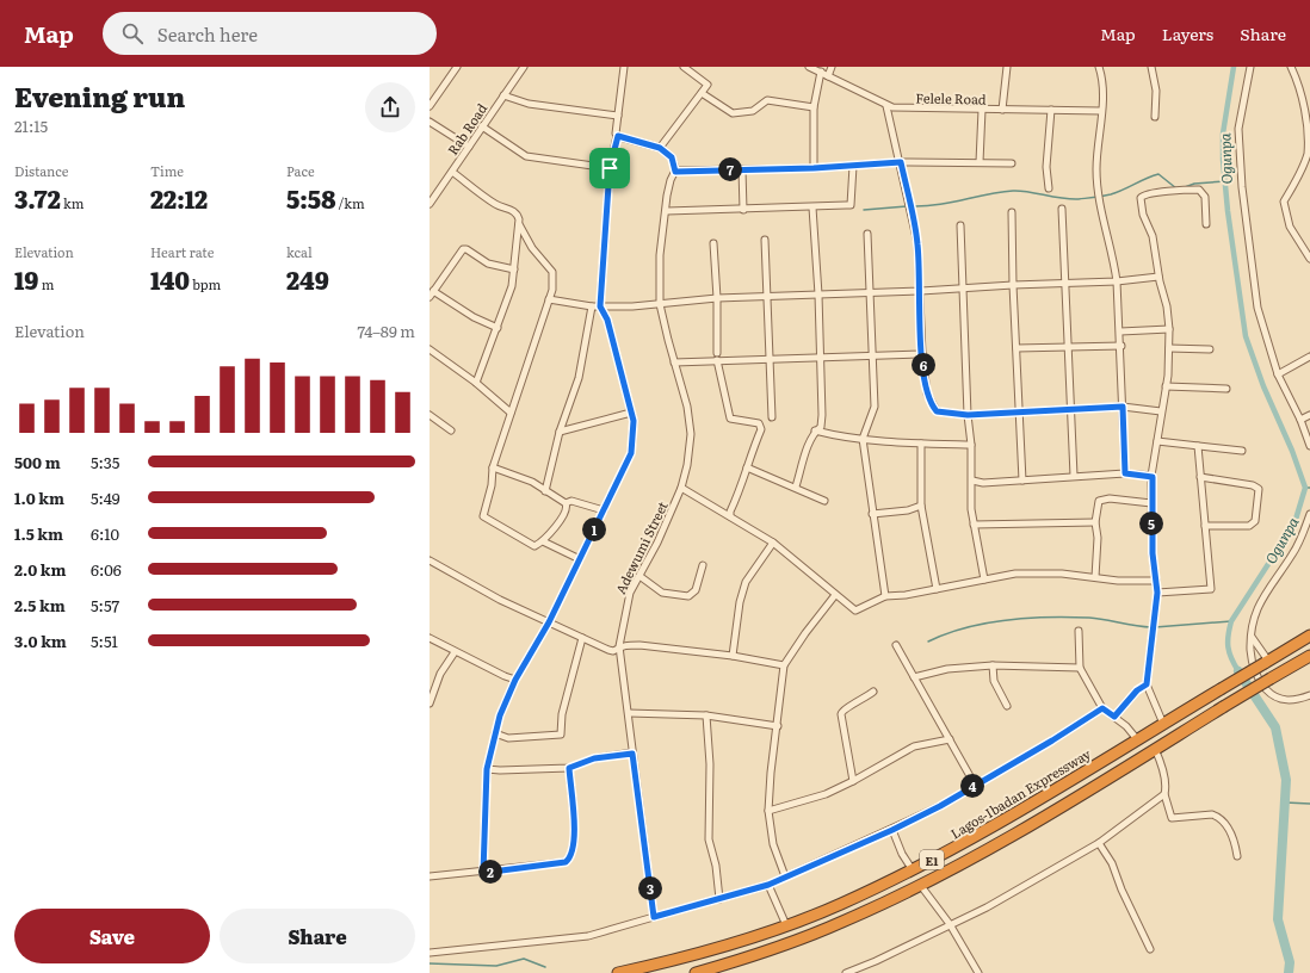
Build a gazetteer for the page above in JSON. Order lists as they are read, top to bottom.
{
  "streets": {
    "highway": ["Lagos-Ibadan Expressway", "E1"],
    "street": ["Felele Road", "Rab Road", "Adewumi Street"]
  },
  "water": ["Ogunpa"],
  "page": {
    "header": "Map",
    "search": "Search here",
    "nav": ["Map", "Layers", "Share"],
    "heading": ["Evening run", "21:15"],
    "stats": [
      ["Distance", "3.72 km"],
      ["Time", "22:12"],
      ["Pace", "5:58 /km"],
      ["Elevation", "19 m"],
      ["Heart rate", "140 bpm"],
      ["kcal", "249"]
    ],
    "pins": [
      "7",
      "6",
      "5",
      "1",
      "4",
      "2",
      "3"
    ],
    "chart": ["Elevation", "74–89 m"],
    "list": [
      {
        "name": "500 m",
        "note": "5:35"
      },
      {
        "name": "1.0 km",
        "note": "5:49"
      },
      {
        "name": "1.5 km",
        "note": "6:10"
      },
      {
        "name": "2.0 km",
        "note": "6:06"
      },
      {
        "name": "2.5 km",
        "note": "5:57"
      },
      {
        "name": "3.0 km",
        "note": "5:51"
      }
    ],
    "buttons": ["Save", "Share"]
  }
}
